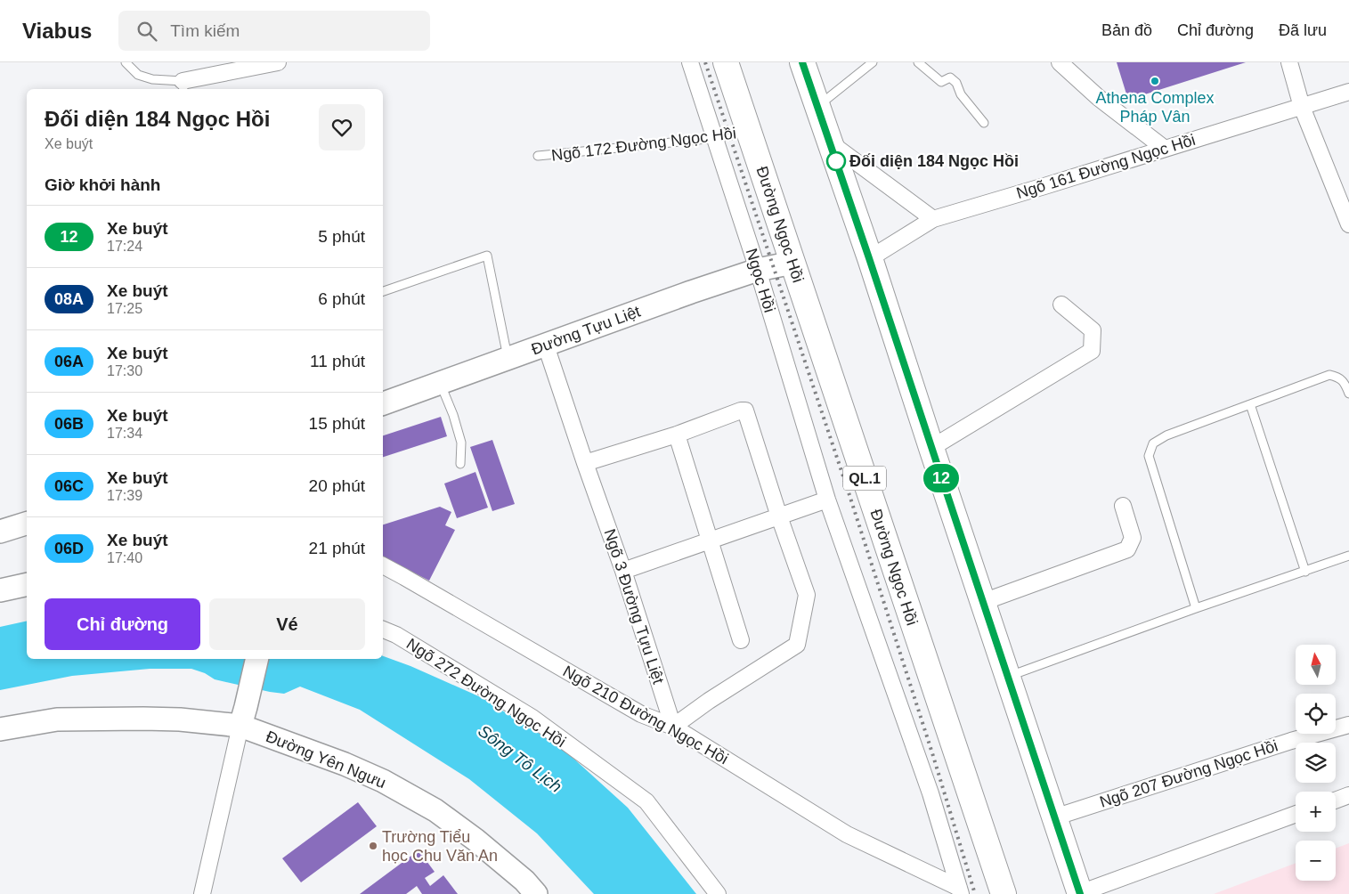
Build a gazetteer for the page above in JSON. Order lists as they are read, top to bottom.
{
  "streets": {
    "highway": ["Đường Ngọc Hồi", "QL.1"],
    "street": [
      "Ngõ 161 Đường Ngọc Hồi",
      "Ngọc Hồi",
      "Đường Tựu Liệt",
      "Ngõ 3 Đường Tựu Liệt",
      "Ngõ 272 Đường Ngọc Hồi",
      "Ngõ 210 Đường Ngọc Hồi",
      "Đường Yên Ngưu",
      "Ngõ 207 Đường Ngọc Hồi"
    ],
    "lane": ["Ngõ 172 Đường Ngọc Hồi"]
  },
  "crossings": [
    ["Ngõ 172 Đường Ngọc Hồi", "Đường Ngọc Hồi"],
    ["Ngõ 172 Đường Ngọc Hồi", "Ngọc Hồi"],
    ["Đường Ngọc Hồi", "Đường Tựu Liệt"],
    ["Ngọc Hồi", "Đường Tựu Liệt"],
    ["Ngọc Hồi", "Ngõ 210 Đường Ngọc Hồi"],
    ["Đường Tựu Liệt", "Ngõ 3 Đường Tựu Liệt"],
    ["Ngõ 3 Đường Tựu Liệt", "Ngõ 210 Đường Ngọc Hồi"]
  ],
  "water": ["Sông Tô Lịch"],
  "places": ["Athena Complex Pháp Vân", "Đối diện 184 Ngọc Hồi", "Trường Tiểu học Chu Văn An"],
  "lines": ["bus line 12"],
  "north": "top",
  "page": {
    "header": "Viabus",
    "search": "Tìm kiếm",
    "nav": ["Bản đồ", "Chỉ đường", "Đã lưu"],
    "on_map": "12",
    "heading": [
      ["Đối diện 184 Ngọc Hồi", "Xe buýt"],
      "Giờ khởi hành"
    ],
    "list": [
      {
        "mark": "12",
        "name": "Xe buýt",
        "note": "17:24",
        "value": "5 phút"
      },
      {
        "mark": "08A",
        "name": "Xe buýt",
        "note": "17:25",
        "value": "6 phút"
      },
      {
        "mark": "06A",
        "name": "Xe buýt",
        "note": "17:30",
        "value": "11 phút"
      },
      {
        "mark": "06B",
        "name": "Xe buýt",
        "note": "17:34",
        "value": "15 phút"
      },
      {
        "mark": "06C",
        "name": "Xe buýt",
        "note": "17:39",
        "value": "20 phút"
      },
      {
        "mark": "06D",
        "name": "Xe buýt",
        "note": "17:40",
        "value": "21 phút"
      }
    ],
    "buttons": ["Chỉ đường", "Vé"],
    "map_buttons": ["+", "−"]
  }
}
